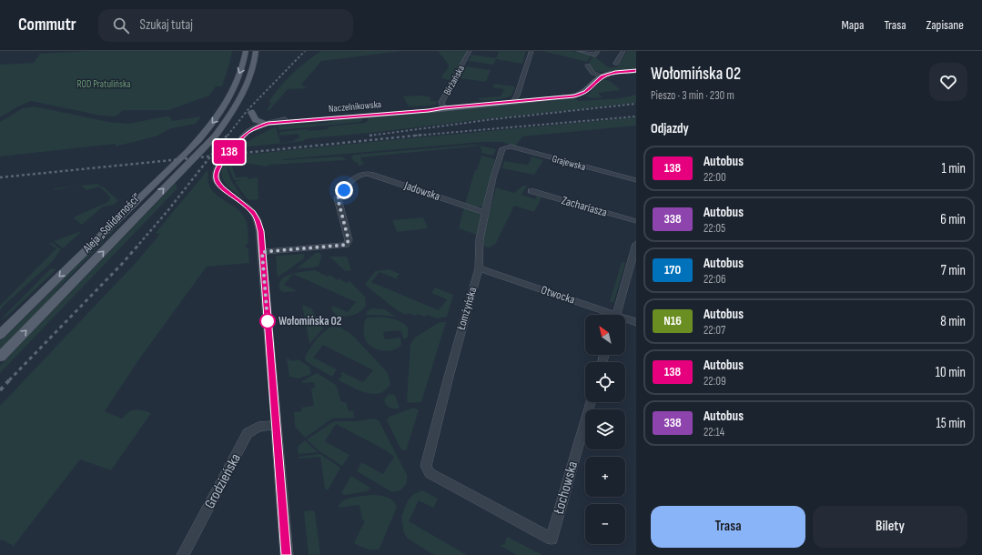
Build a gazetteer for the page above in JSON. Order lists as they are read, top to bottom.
{
  "streets": {
    "main road": ["Naczelnikowska", "Aleja „Solidarności”"],
    "street": [
      "Birżańska",
      "Grajewska",
      "Jadowska",
      "Zachariasza",
      "Otwocka",
      "Łomżyńska",
      "Grodzieńska",
      "Łochowska"
    ]
  },
  "crossings": [
    ["Birżańska", "Naczelnikowska"],
    ["Grajewska", "Łomżyńska"],
    ["Jadowska", "Łomżyńska"],
    ["Otwocka", "Łomżyńska"],
    ["Łomżyńska", "Łochowska"]
  ],
  "parks": ["ROD Pratulińska"],
  "places": ["Wołomińska 02"],
  "lines": ["bus line 138"],
  "north": "top left",
  "page": {
    "header": "Commutr",
    "search": "Szukaj tutaj",
    "nav": ["Mapa", "Trasa", "Zapisane"],
    "on_map": "138",
    "heading": [
      ["Wołomińska 02", "Pieszo · 3 min · 230 m"],
      "Odjazdy"
    ],
    "list": [
      {
        "mark": "138",
        "name": "Autobus",
        "note": "22:00",
        "value": "1 min"
      },
      {
        "mark": "338",
        "name": "Autobus",
        "note": "22:05",
        "value": "6 min"
      },
      {
        "mark": "170",
        "name": "Autobus",
        "note": "22:06",
        "value": "7 min"
      },
      {
        "mark": "N16",
        "name": "Autobus",
        "note": "22:07",
        "value": "8 min"
      },
      {
        "mark": "138",
        "name": "Autobus",
        "note": "22:09",
        "value": "10 min"
      },
      {
        "mark": "338",
        "name": "Autobus",
        "note": "22:14",
        "value": "15 min"
      }
    ],
    "map_buttons": ["+", "−"],
    "buttons": ["Trasa", "Bilety"]
  }
}
